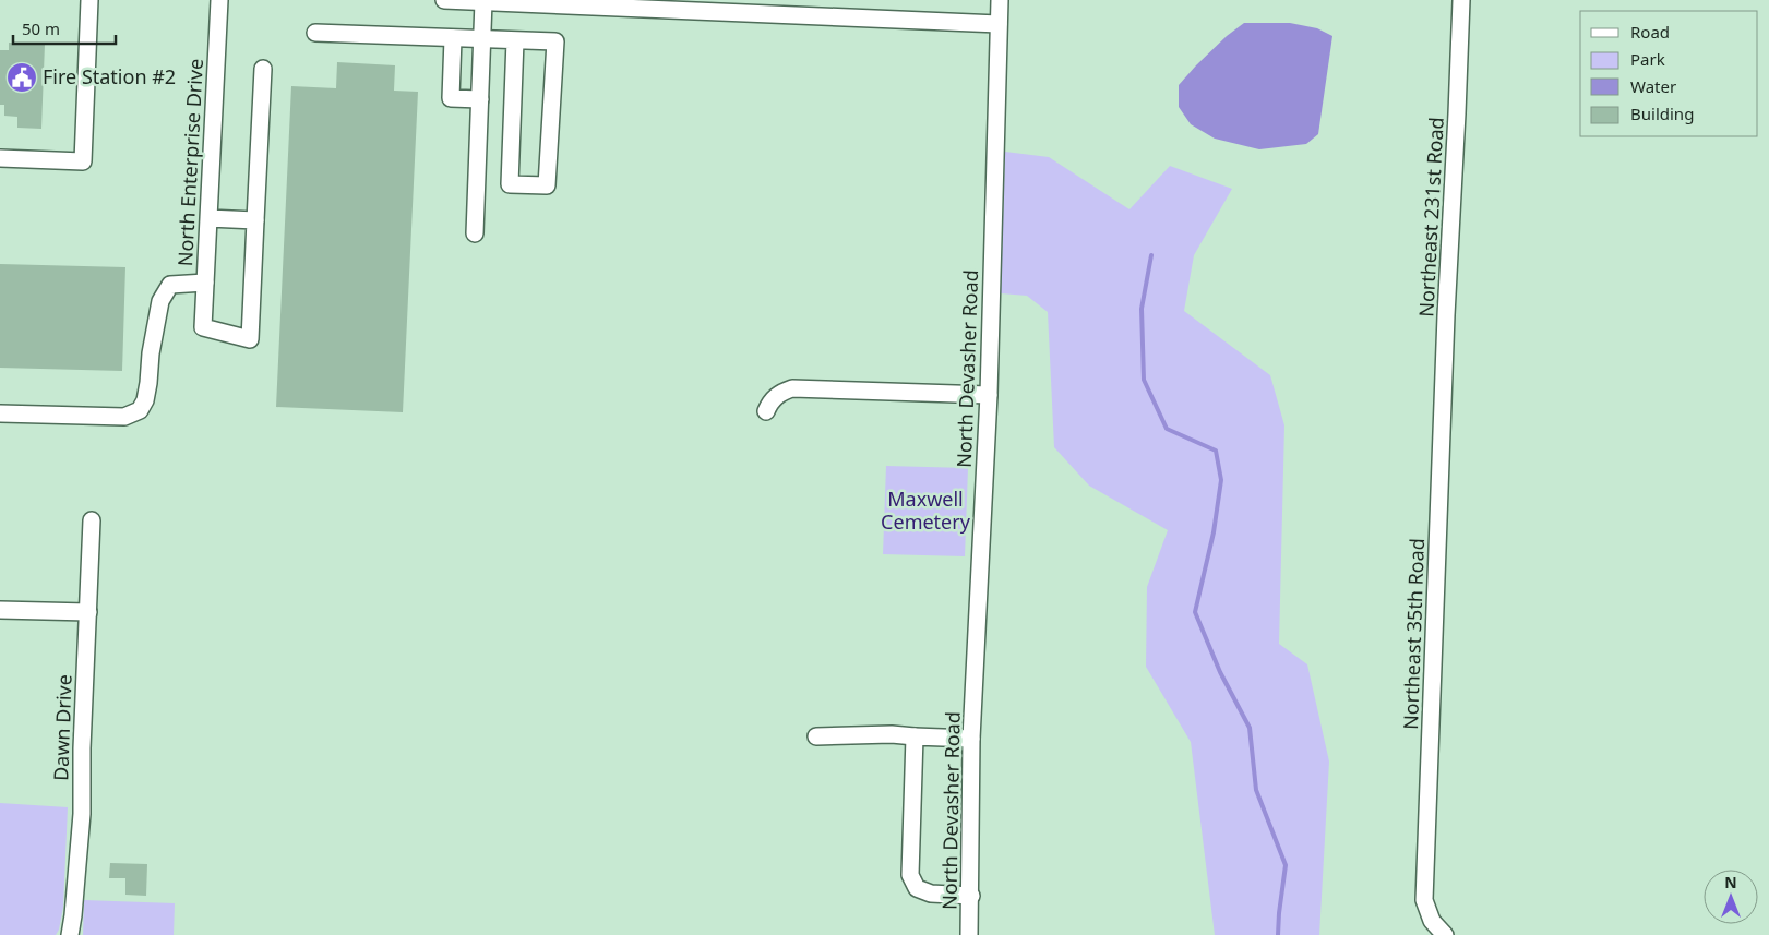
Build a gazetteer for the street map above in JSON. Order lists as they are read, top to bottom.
{
  "streets": {
    "street": [
      "North Enterprise Drive",
      "Northeast 231st Road",
      "North Devasher Road",
      "Northeast 35th Road",
      "Dawn Drive"
    ]
  },
  "crossings": [
    ["Northeast 231st Road", "Northeast 35th Road"]
  ],
  "parks": ["Maxwell Cemetery"],
  "places": {
    "public building": ["Fire Station #2"]
  },
  "legend": [
    "Road",
    "Park",
    "Water",
    "Building"
  ],
  "scale_bar": "50 m",
  "north": "top"
}
